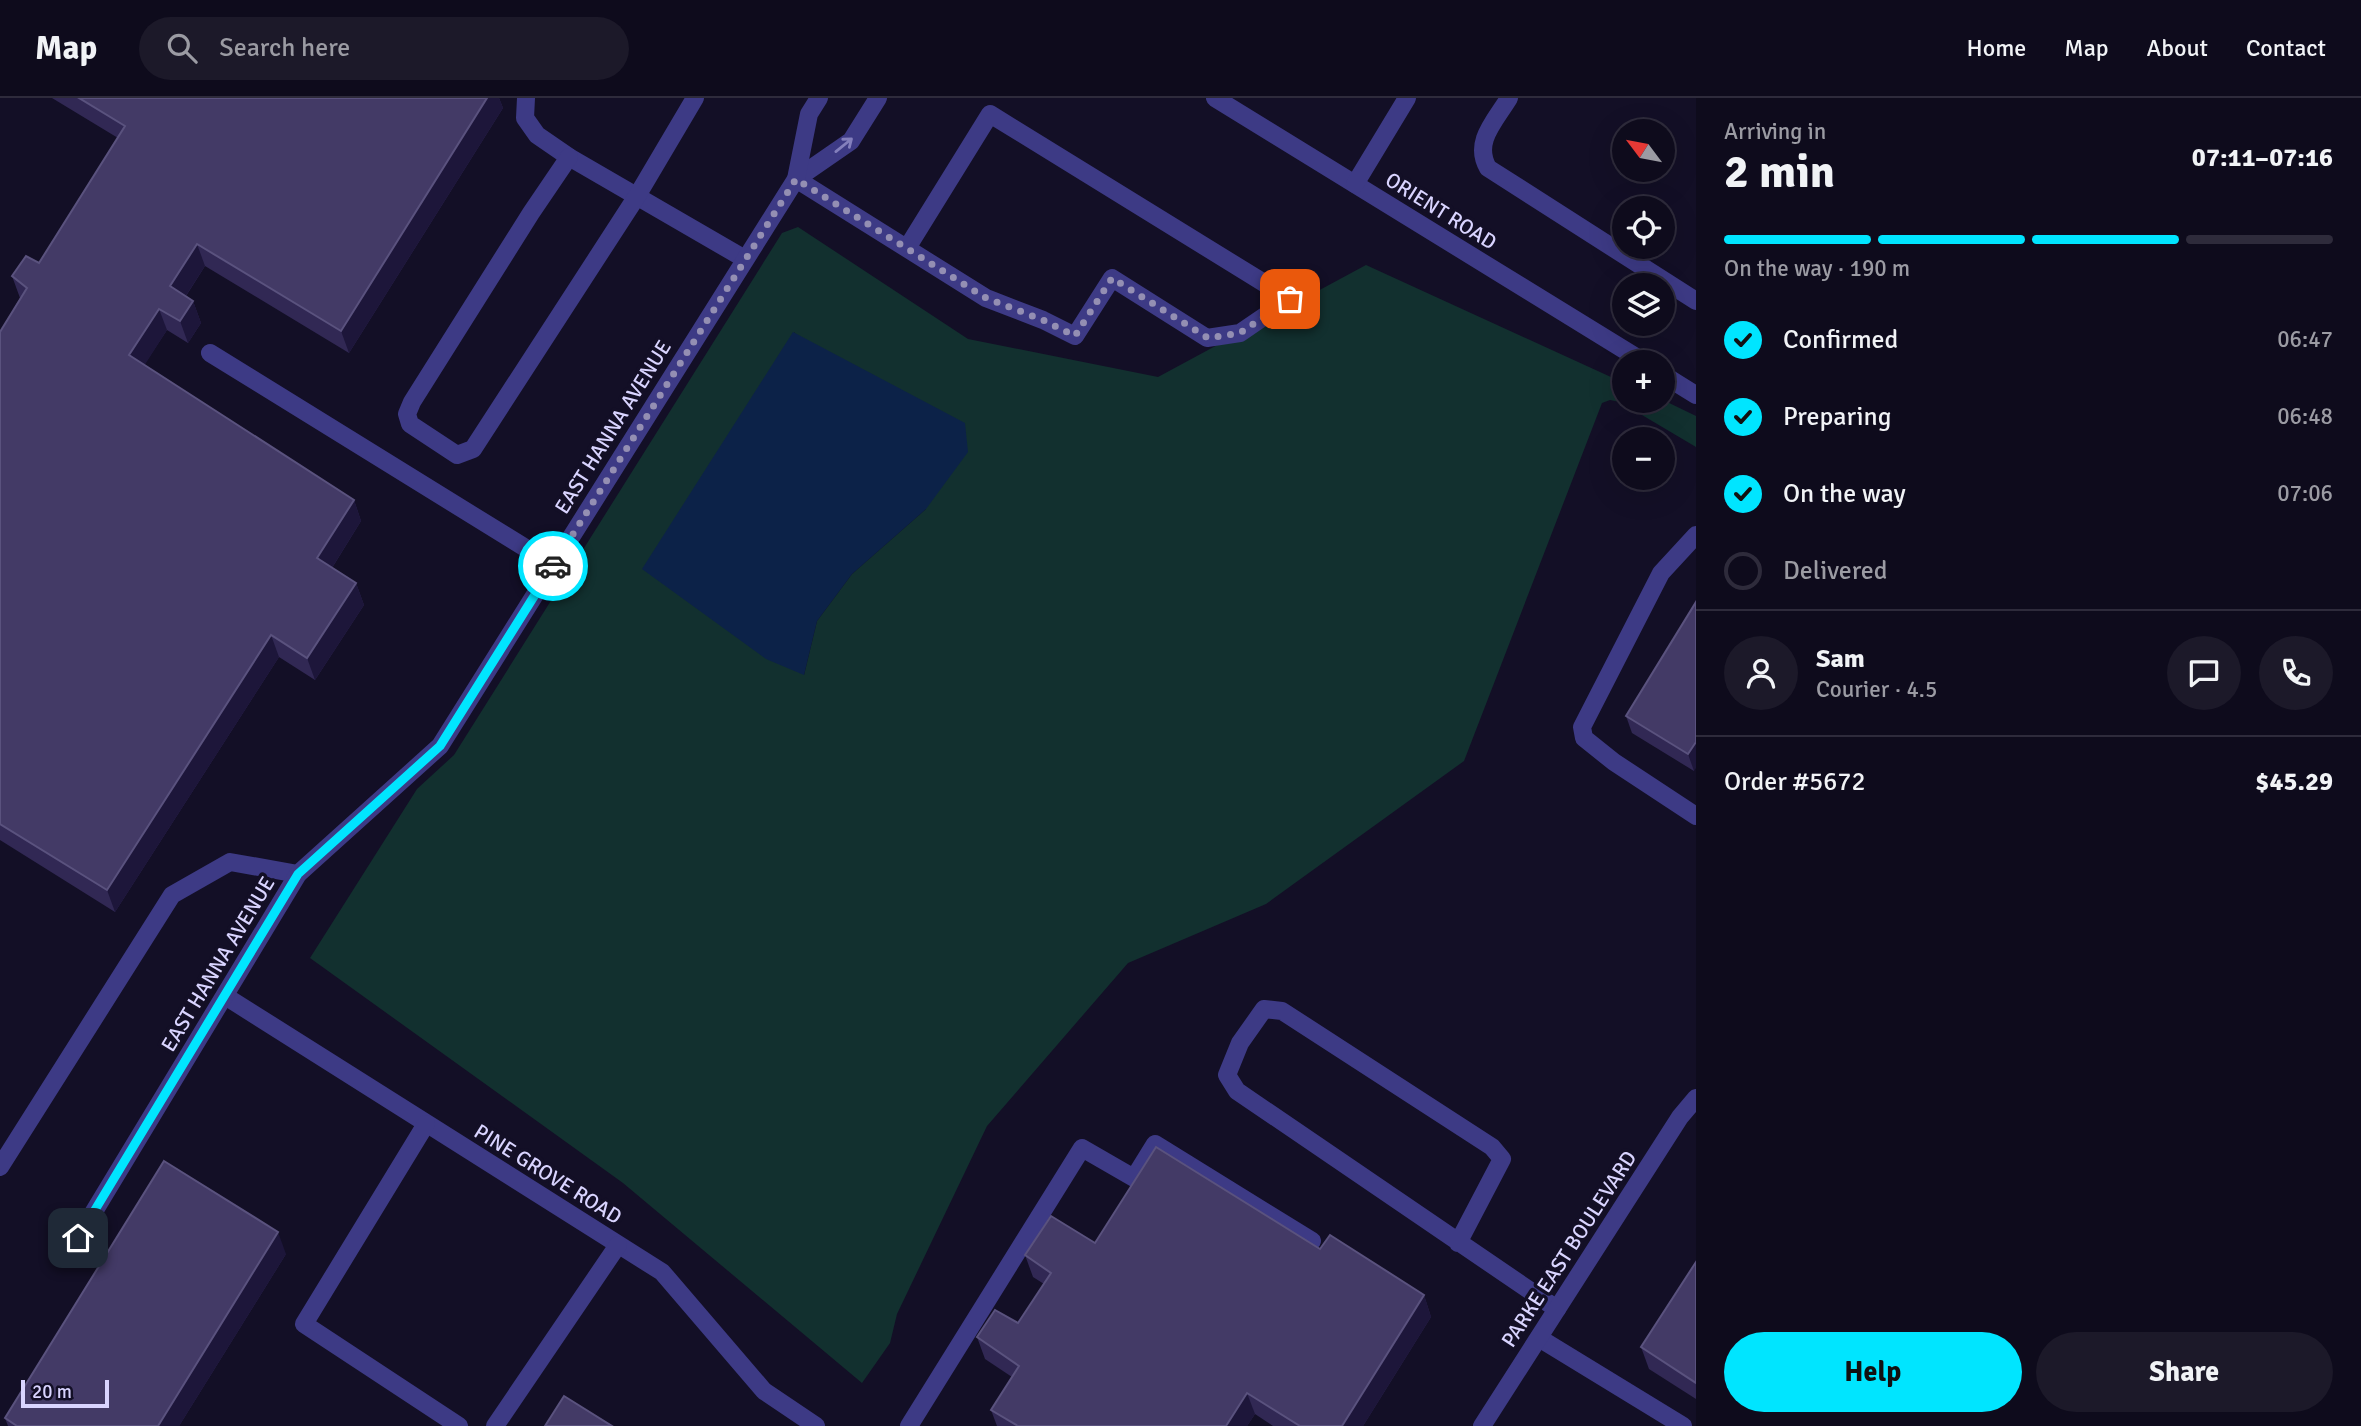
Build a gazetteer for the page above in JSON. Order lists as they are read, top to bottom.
{
  "streets": {
    "street": [
      "ORIENT ROAD",
      "EAST HANNA AVENUE",
      "PINE GROVE ROAD",
      "PARKE EAST BOULEVARD"
    ]
  },
  "crossings": [
    ["EAST HANNA AVENUE", "PINE GROVE ROAD"]
  ],
  "scale_bar": "20 m",
  "north": "top left",
  "page": {
    "header": "Map",
    "search": "Search here",
    "nav": [
      "Home",
      "Map",
      "About",
      "Contact"
    ],
    "heading": ["2 min", "Arriving in", "07:11–07:16"],
    "panel": [
      "Sam",
      "Courier · 4.5",
      "Order #5672",
      "$45.29"
    ],
    "map_buttons": ["+", "−"],
    "bar": "On the way · 190 m",
    "list": [
      ["Confirmed", "06:47"],
      ["Preparing", "06:48"],
      ["On the way", "07:06"],
      "Delivered"
    ],
    "buttons": ["Help", "Share"],
    "scale": "20 m"
  }
}
